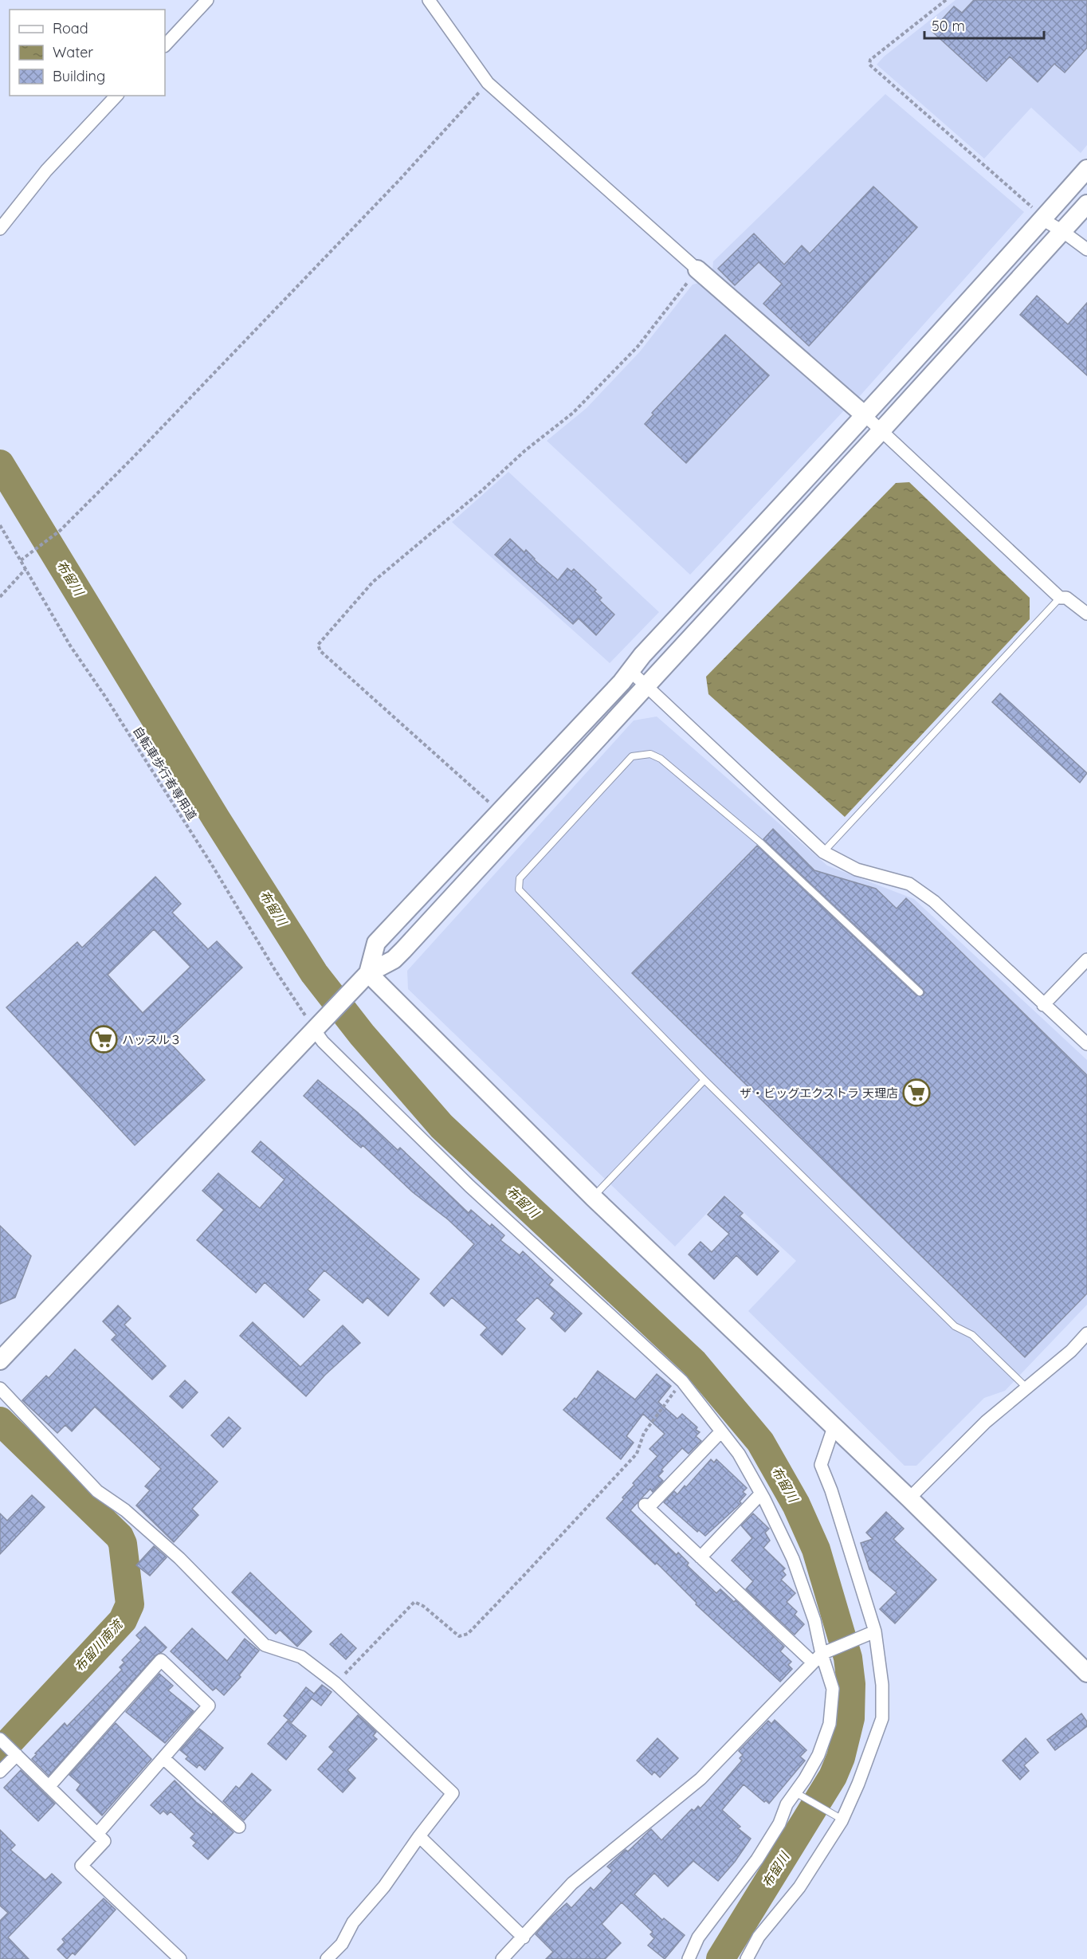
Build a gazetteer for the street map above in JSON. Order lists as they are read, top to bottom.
{
  "streets": {
    "path": ["自転車歩行者専用道"]
  },
  "water": ["布留川", "布留川南流"],
  "places": {
    "supermarket": ["ハッスル３", "ザ・ビッグエクストラ 天理店"]
  },
  "legend": ["Road", "Water", "Building"],
  "scale_bar": "50 m"
}
